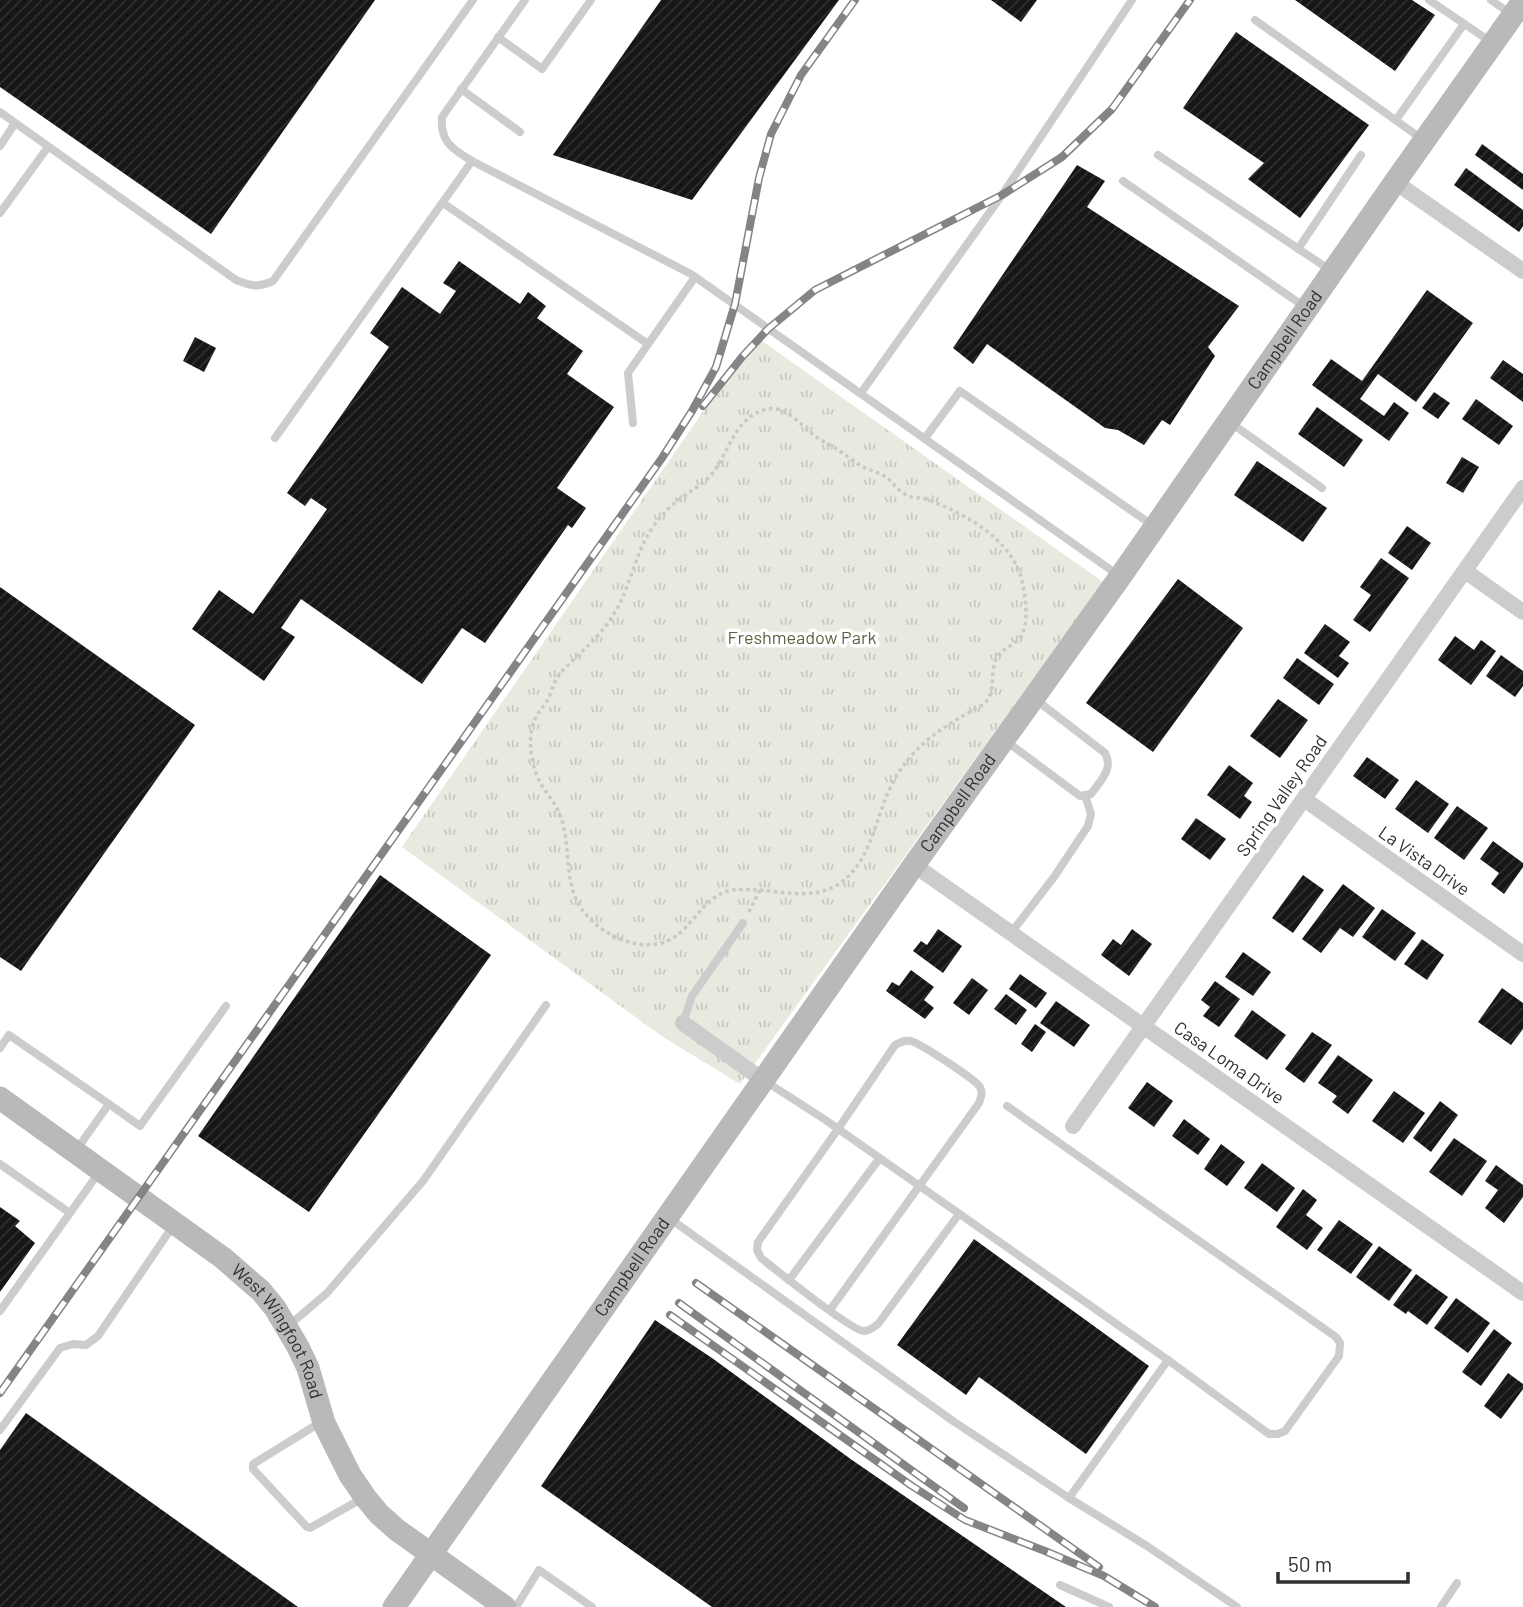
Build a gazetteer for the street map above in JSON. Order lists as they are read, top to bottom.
{
  "streets": {
    "street": [
      "Campbell Road",
      "Spring Valley Road",
      "La Vista Drive",
      "Casa Loma Drive",
      "West Wingfoot Road"
    ]
  },
  "crossings": [
    ["Campbell Road", "Casa Loma Drive"],
    ["Campbell Road", "West Wingfoot Road"],
    ["Spring Valley Road", "La Vista Drive"],
    ["Spring Valley Road", "Casa Loma Drive"]
  ],
  "parks": ["Freshmeadow Park"],
  "scale_bar": "50 m"
}
